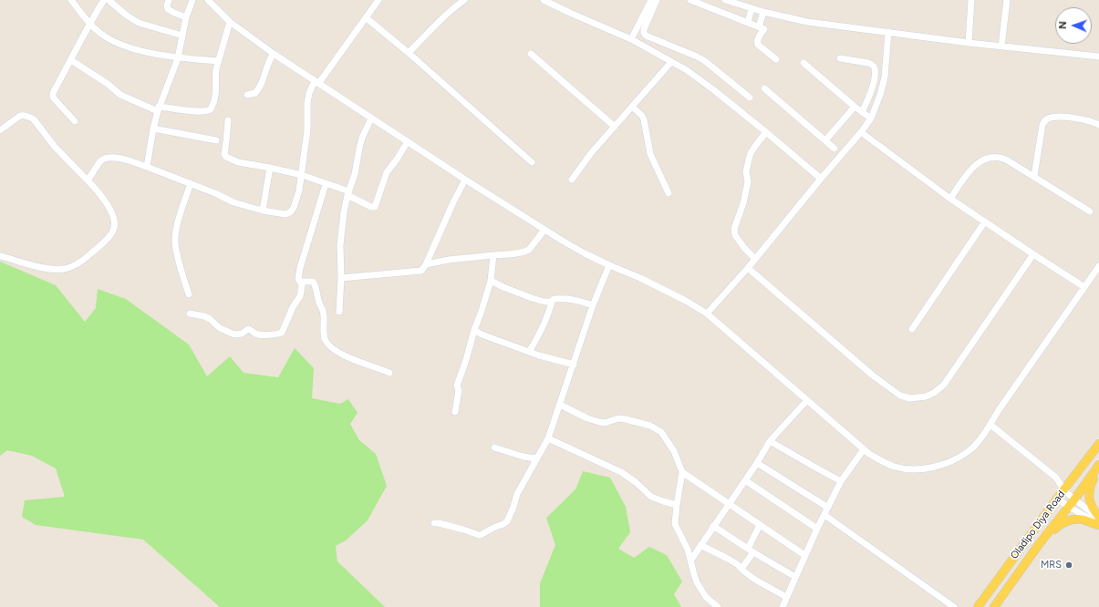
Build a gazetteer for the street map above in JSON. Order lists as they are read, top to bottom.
{
  "streets": {
    "main road": ["Oladipo Diya Road"]
  },
  "places": ["MRS"],
  "north": "left"
}
